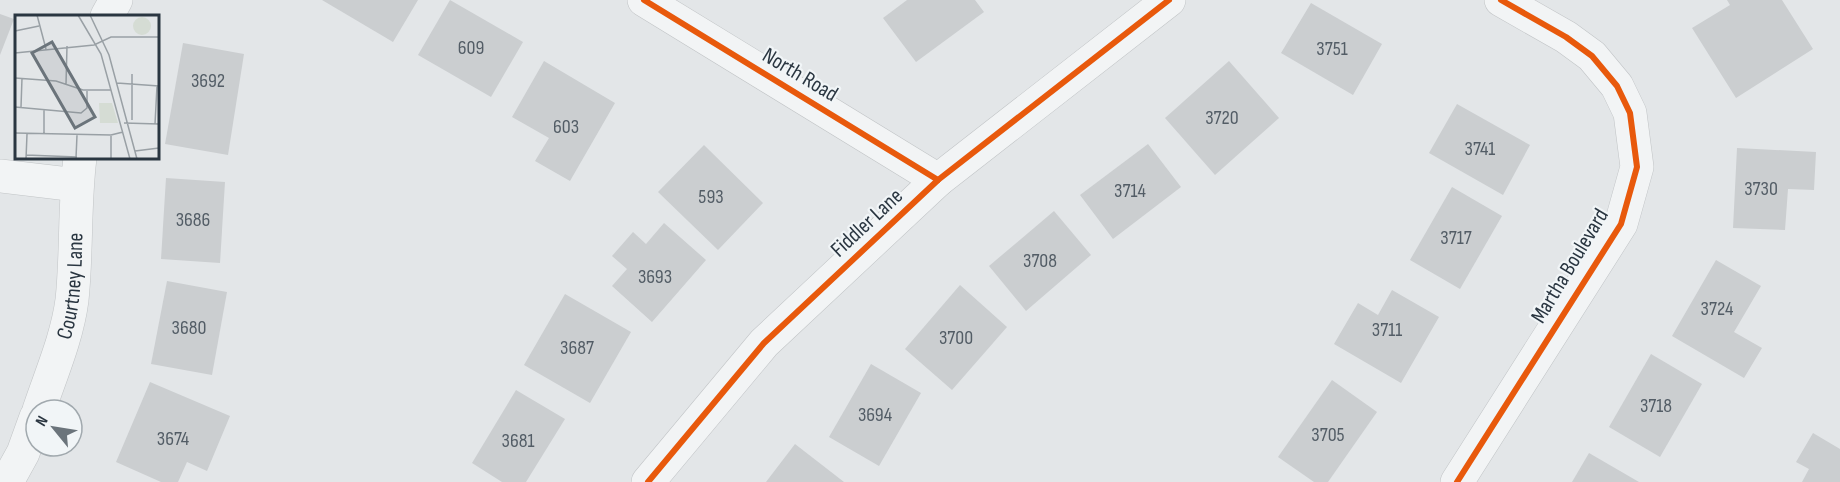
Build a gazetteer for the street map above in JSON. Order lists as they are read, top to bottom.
{
  "streets": {
    "street": [
      "North Road",
      "Fiddler Lane",
      "Martha Boulevard",
      "Courtney Lane"
    ]
  },
  "crossings": [
    ["North Road", "Fiddler Lane"]
  ],
  "house_numbers": [
    "609",
    "3751",
    "3692",
    "3720",
    "603",
    "3741",
    "3730",
    "3714",
    "593",
    "3686",
    "3717",
    "3708",
    "3693",
    "3724",
    "3680",
    "3711",
    "3700",
    "3687",
    "3718",
    "3694",
    "3705",
    "3674",
    "3681"
  ],
  "north": "top left"
}
